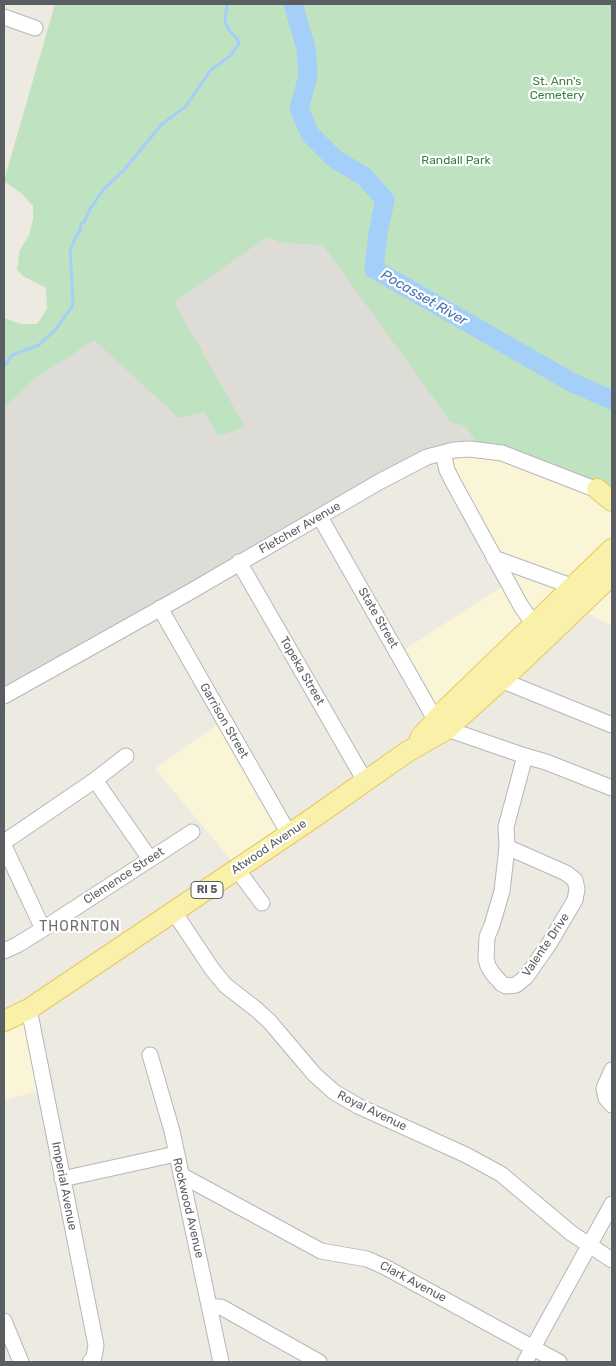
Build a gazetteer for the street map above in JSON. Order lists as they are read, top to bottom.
{
  "streets": {
    "main road": ["Atwood Avenue", "RI 5"],
    "street": [
      "Fletcher Avenue",
      "State Street",
      "Topeka Street",
      "Garrison Street",
      "Clemence Street",
      "Valente Drive",
      "Royal Avenue",
      "Imperial Avenue",
      "Rockwood Avenue",
      "Clark Avenue"
    ]
  },
  "crossings": [
    ["Fletcher Avenue", "State Street"],
    ["Fletcher Avenue", "Topeka Street"],
    ["Fletcher Avenue", "Garrison Street"],
    ["State Street", "Atwood Avenue"],
    ["Topeka Street", "Atwood Avenue"],
    ["Garrison Street", "Atwood Avenue"],
    ["Atwood Avenue", "Royal Avenue"],
    ["Atwood Avenue", "Imperial Avenue"],
    ["Rockwood Avenue", "Clark Avenue"]
  ],
  "districts": ["THORNTON"],
  "water": ["Pocasset River"],
  "parks": ["St. Ann's Cemetery", "Randall Park"]
}
